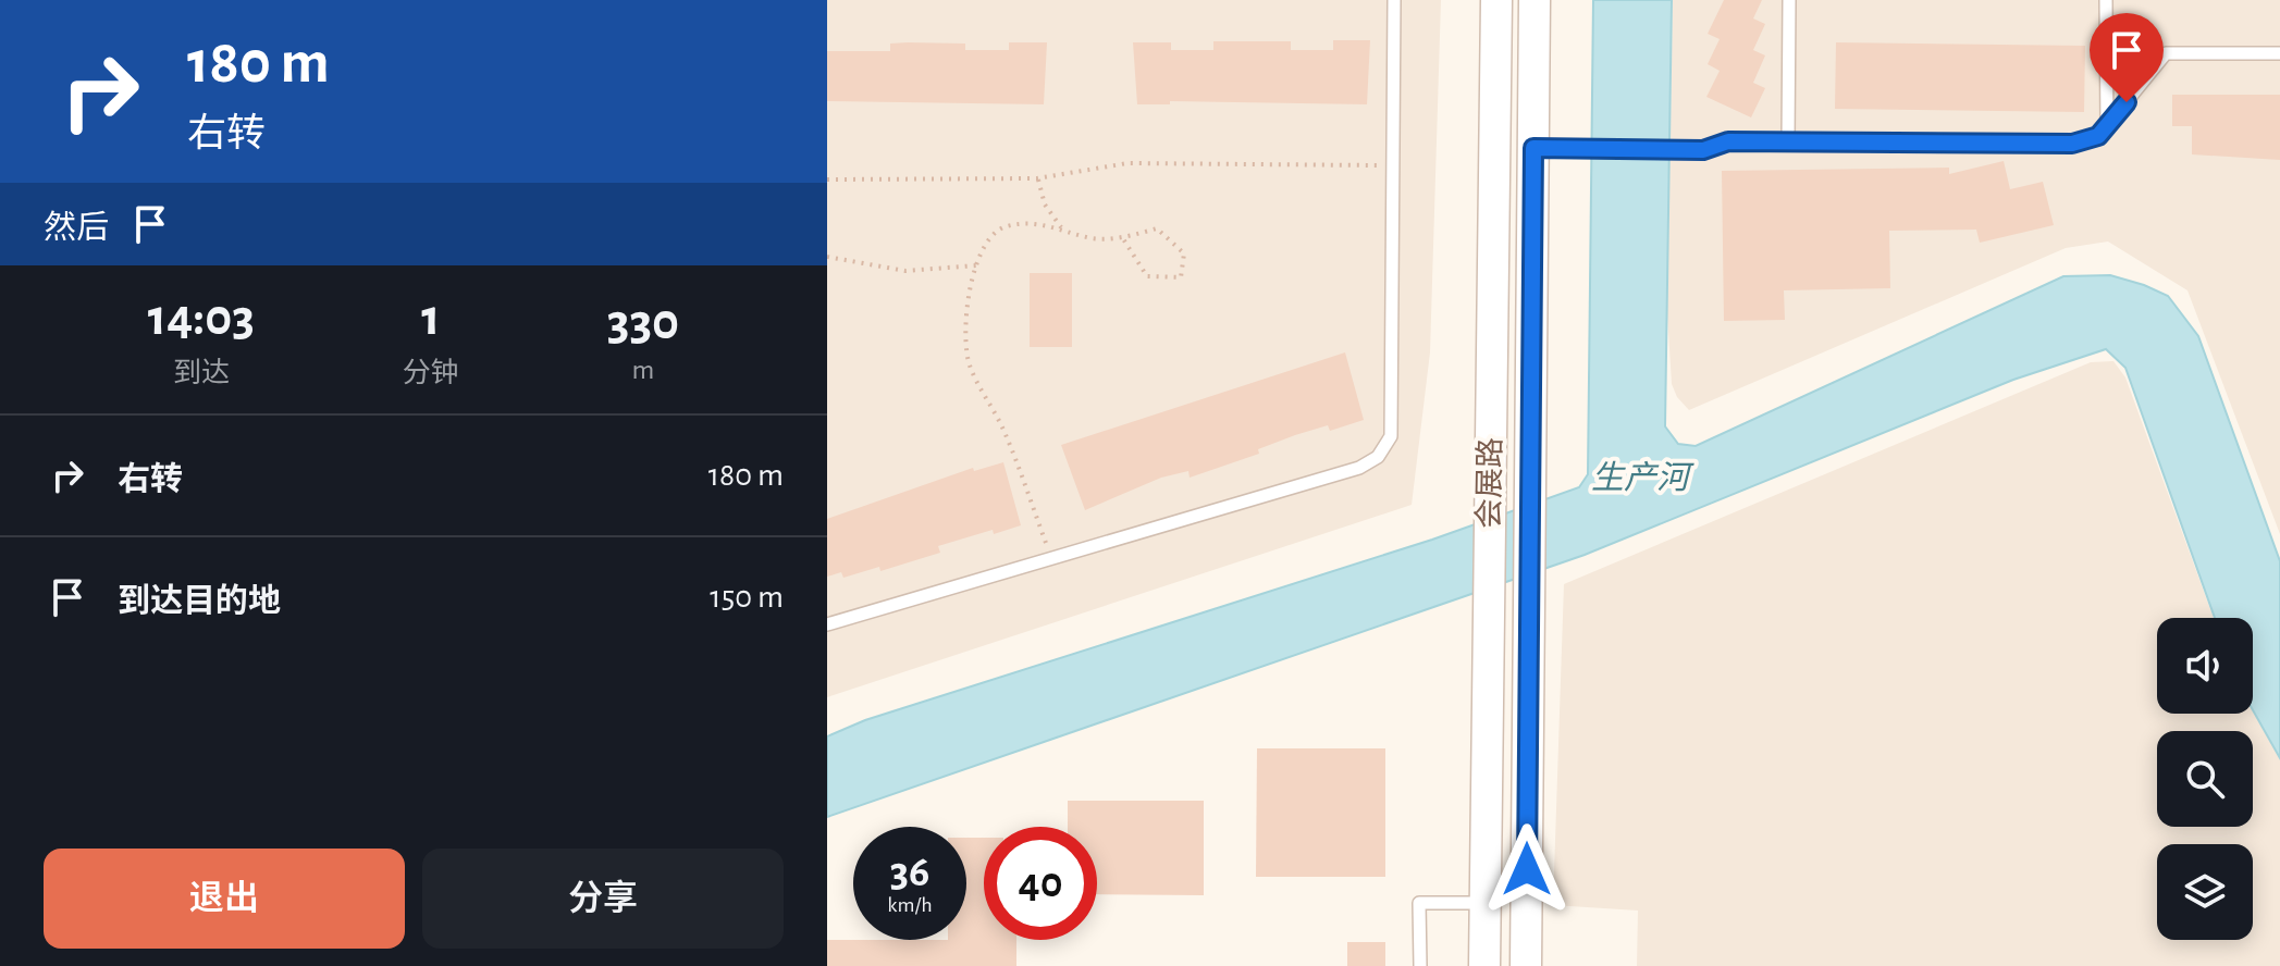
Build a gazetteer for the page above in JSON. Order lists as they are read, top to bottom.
{
  "streets": {
    "street": ["会展路"]
  },
  "water": ["生产河"],
  "page": {
    "turn": ["180 m", "右转"],
    "then": "然后",
    "eta": [
      "14:03",
      "到达",
      "1",
      "分钟",
      "330",
      "m"
    ],
    "list": [
      {
        "name": "右转",
        "value": "180 m"
      },
      {
        "name": "到达目的地",
        "value": "150 m"
      }
    ],
    "speed": "36 km/h",
    "limit": "40",
    "buttons": ["退出", "分享"]
  }
}
